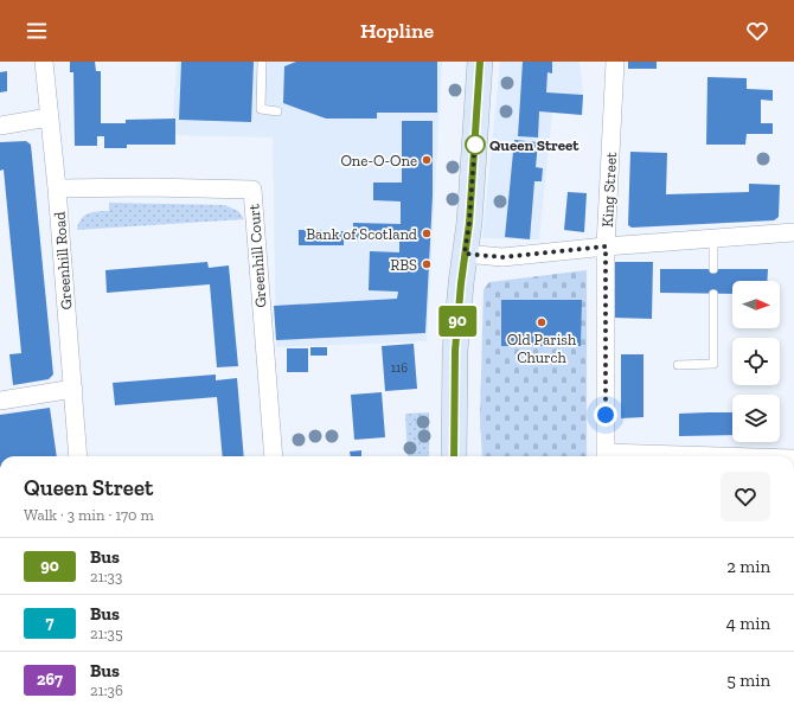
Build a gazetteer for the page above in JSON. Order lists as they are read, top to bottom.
{
  "streets": {
    "street": ["King Street", "Greenhill Court", "Greenhill Road"]
  },
  "crossings": [
    ["Greenhill Court", "Greenhill Road"]
  ],
  "places": [
    "Queen Street",
    "One-O-One",
    "Bank of Scotland",
    "RBS",
    "Old Parish Church"
  ],
  "lines": ["bus line 90"],
  "house_numbers": ["116"],
  "north": "right",
  "page": {
    "header": "Hopline",
    "on_map": "90",
    "heading": ["Queen Street", "Walk · 3 min · 170 m"],
    "list": [
      {
        "mark": "90",
        "name": "Bus",
        "note": "21:33",
        "value": "2 min"
      },
      {
        "mark": "7",
        "name": "Bus",
        "note": "21:35",
        "value": "4 min"
      },
      {
        "mark": "267",
        "name": "Bus",
        "note": "21:36",
        "value": "5 min"
      }
    ]
  }
}
